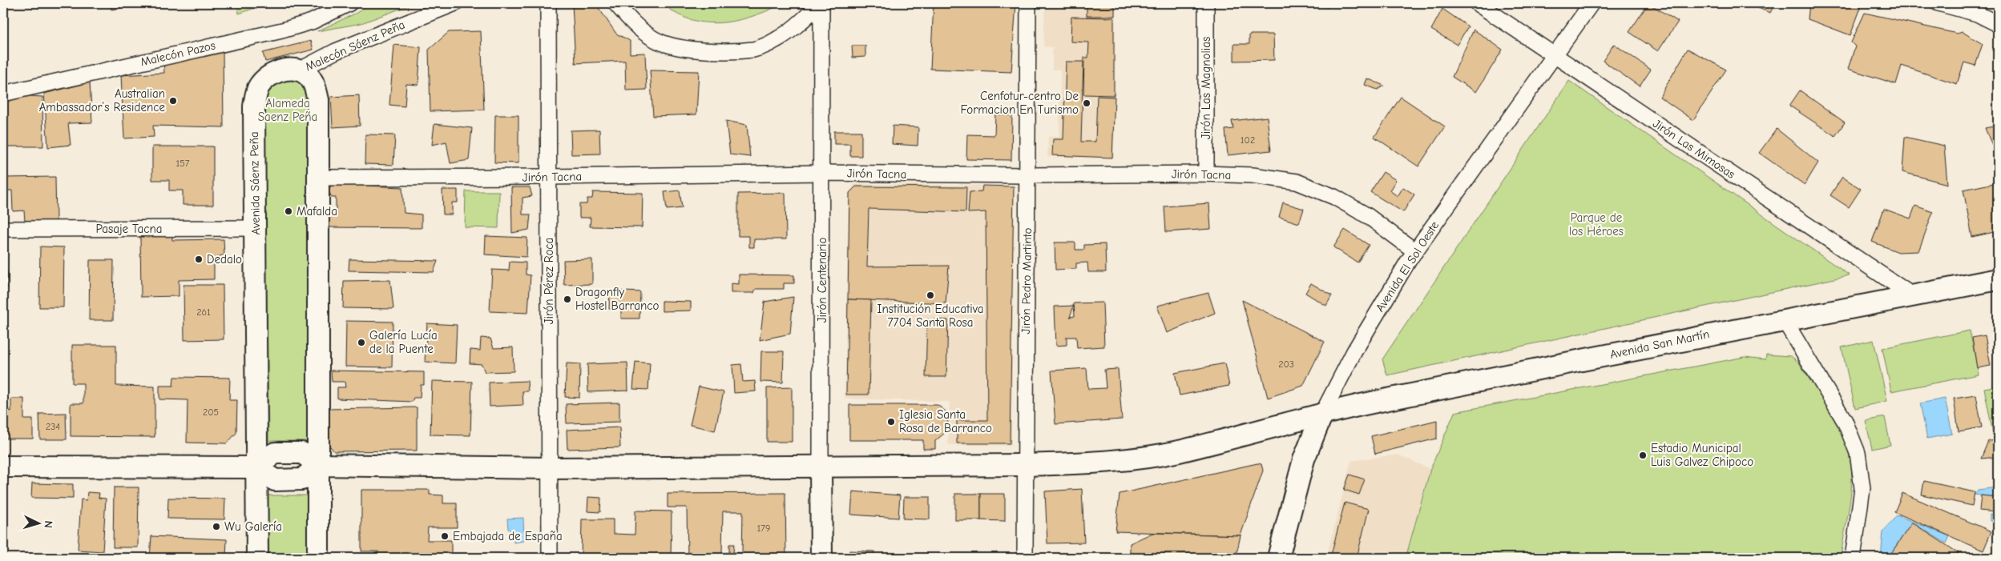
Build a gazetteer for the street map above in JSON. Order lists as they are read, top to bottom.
{
  "streets": {
    "street": [
      "Malecón Sáenz Peña",
      "Malecón Pazos",
      "Jirón Las Magnolias",
      "Jirón Las Mimosas",
      "Jirón Tacna",
      "Avenida Sáenz Peña",
      "Pasaje Tacna",
      "Avenida El Sol Oeste",
      "Jirón Centenario",
      "Jirón Pérez Roca",
      "Jirón Pedro Martinto",
      "Avenida San Martín"
    ]
  },
  "crossings": [
    ["Malecón Sáenz Peña", "Avenida Sáenz Peña"],
    ["Jirón Las Magnolias", "Jirón Tacna"],
    ["Jirón Las Mimosas", "Avenida El Sol Oeste"],
    ["Jirón Las Mimosas", "Avenida San Martín"],
    ["Jirón Tacna", "Avenida El Sol Oeste"],
    ["Jirón Tacna", "Jirón Centenario"],
    ["Jirón Tacna", "Jirón Pérez Roca"],
    ["Jirón Tacna", "Jirón Pedro Martinto"],
    ["Avenida Sáenz Peña", "Pasaje Tacna"],
    ["Avenida El Sol Oeste", "Avenida San Martín"],
    ["Jirón Centenario", "Avenida San Martín"],
    ["Jirón Pérez Roca", "Avenida San Martín"],
    ["Jirón Pedro Martinto", "Avenida San Martín"]
  ],
  "parks": ["Alameda Saenz Peña", "Parque de los Héroes"],
  "places": [
    "Australian Ambassador’s Residence",
    "Cenfotur-centro De Formacion En Turismo",
    "Mafalda",
    "Dedalo",
    "Institución Educativa 7704 Santa Rosa",
    "Dragonfly Hostel Barranco",
    "Galería Lucía de la Puente",
    "Iglesia Santa Rosa de Barranco",
    "Estadio Municipal Luis Galvez Chipoco",
    "Wu Galería",
    "Embajada de España"
  ],
  "house_numbers": [
    "102",
    "157",
    "261",
    "203",
    "205",
    "234",
    "179"
  ],
  "north": "right"
}
